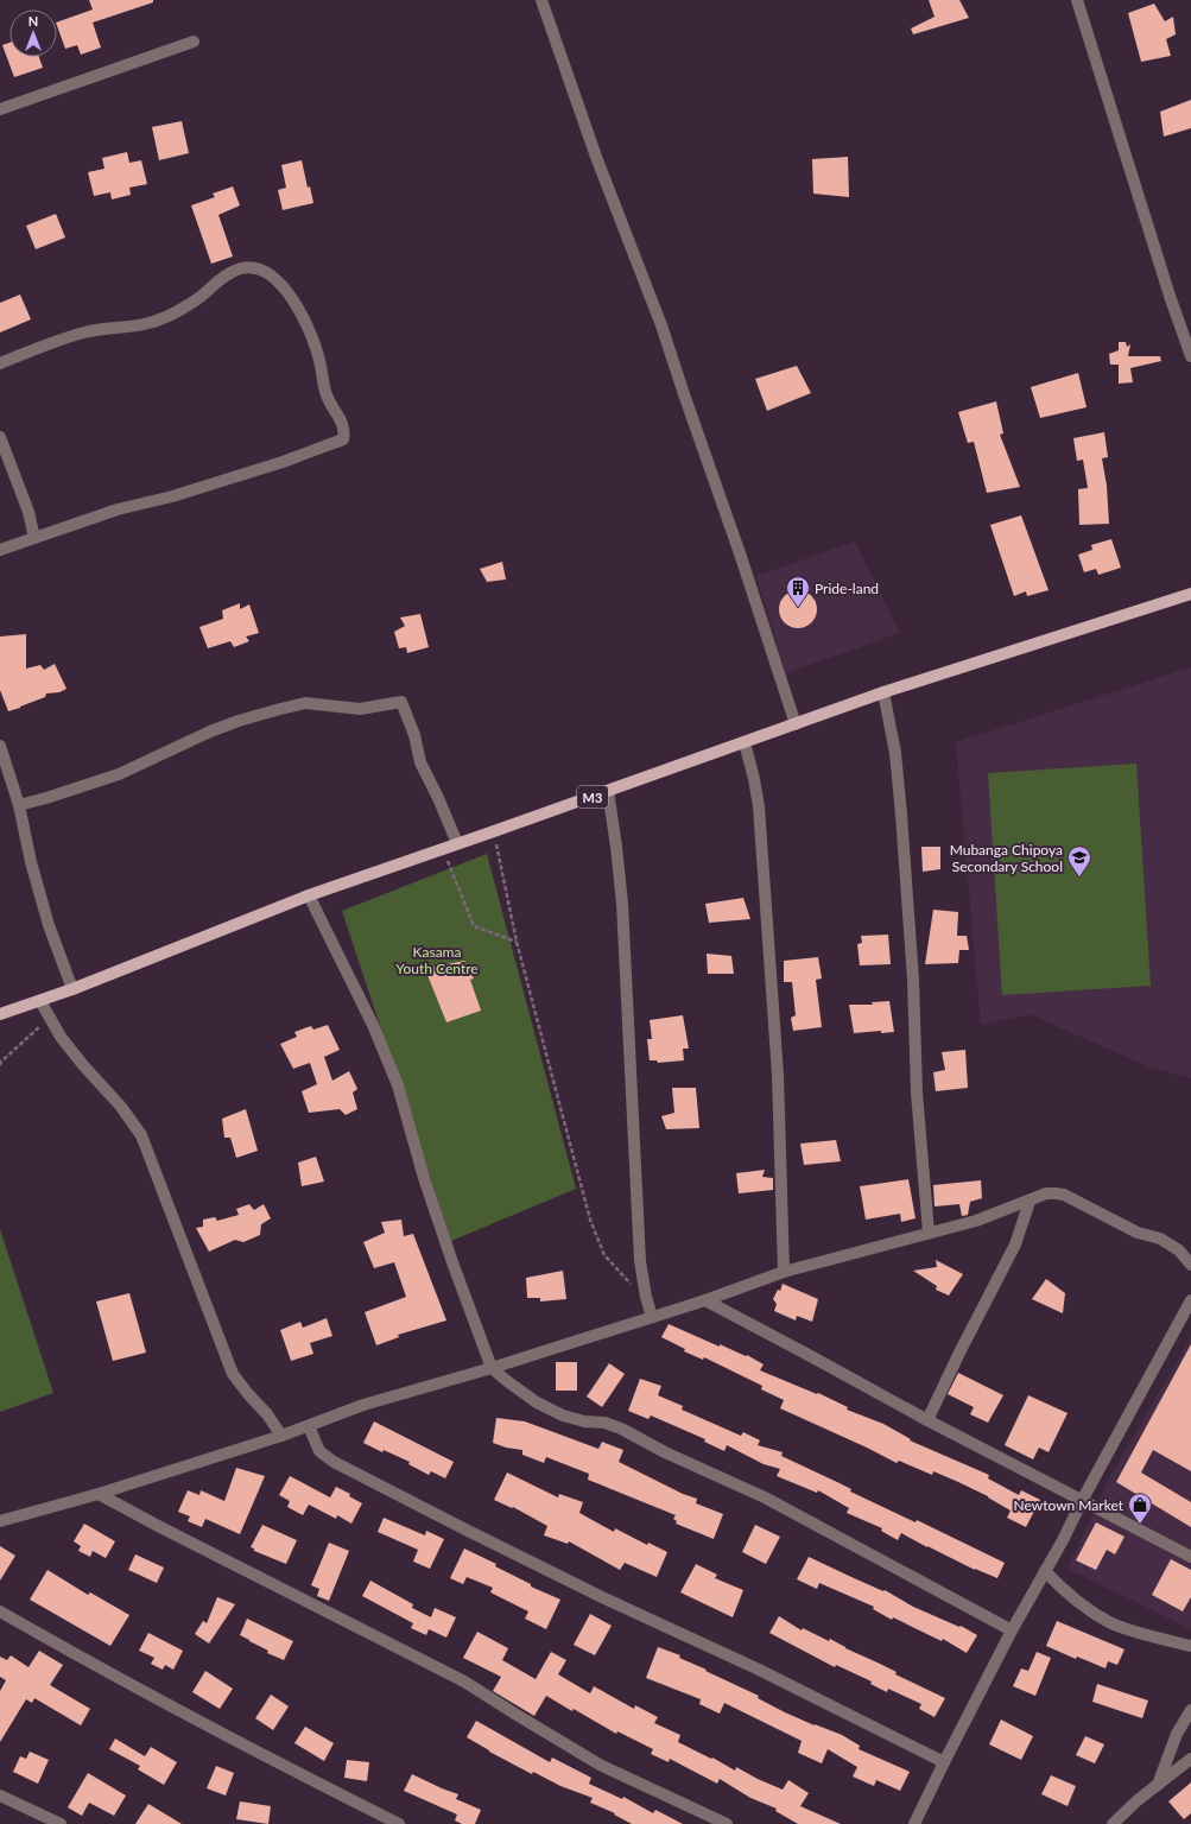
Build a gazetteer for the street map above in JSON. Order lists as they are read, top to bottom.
{
  "streets": {
    "main road": ["M3"]
  },
  "parks": ["Kasama Youth Centre"],
  "places": {
    "building": ["Pride-land"],
    "school or university": ["Mubanga Chipoya Secondary School"],
    "shop": ["Newtown Market"]
  },
  "north": "top"
}
